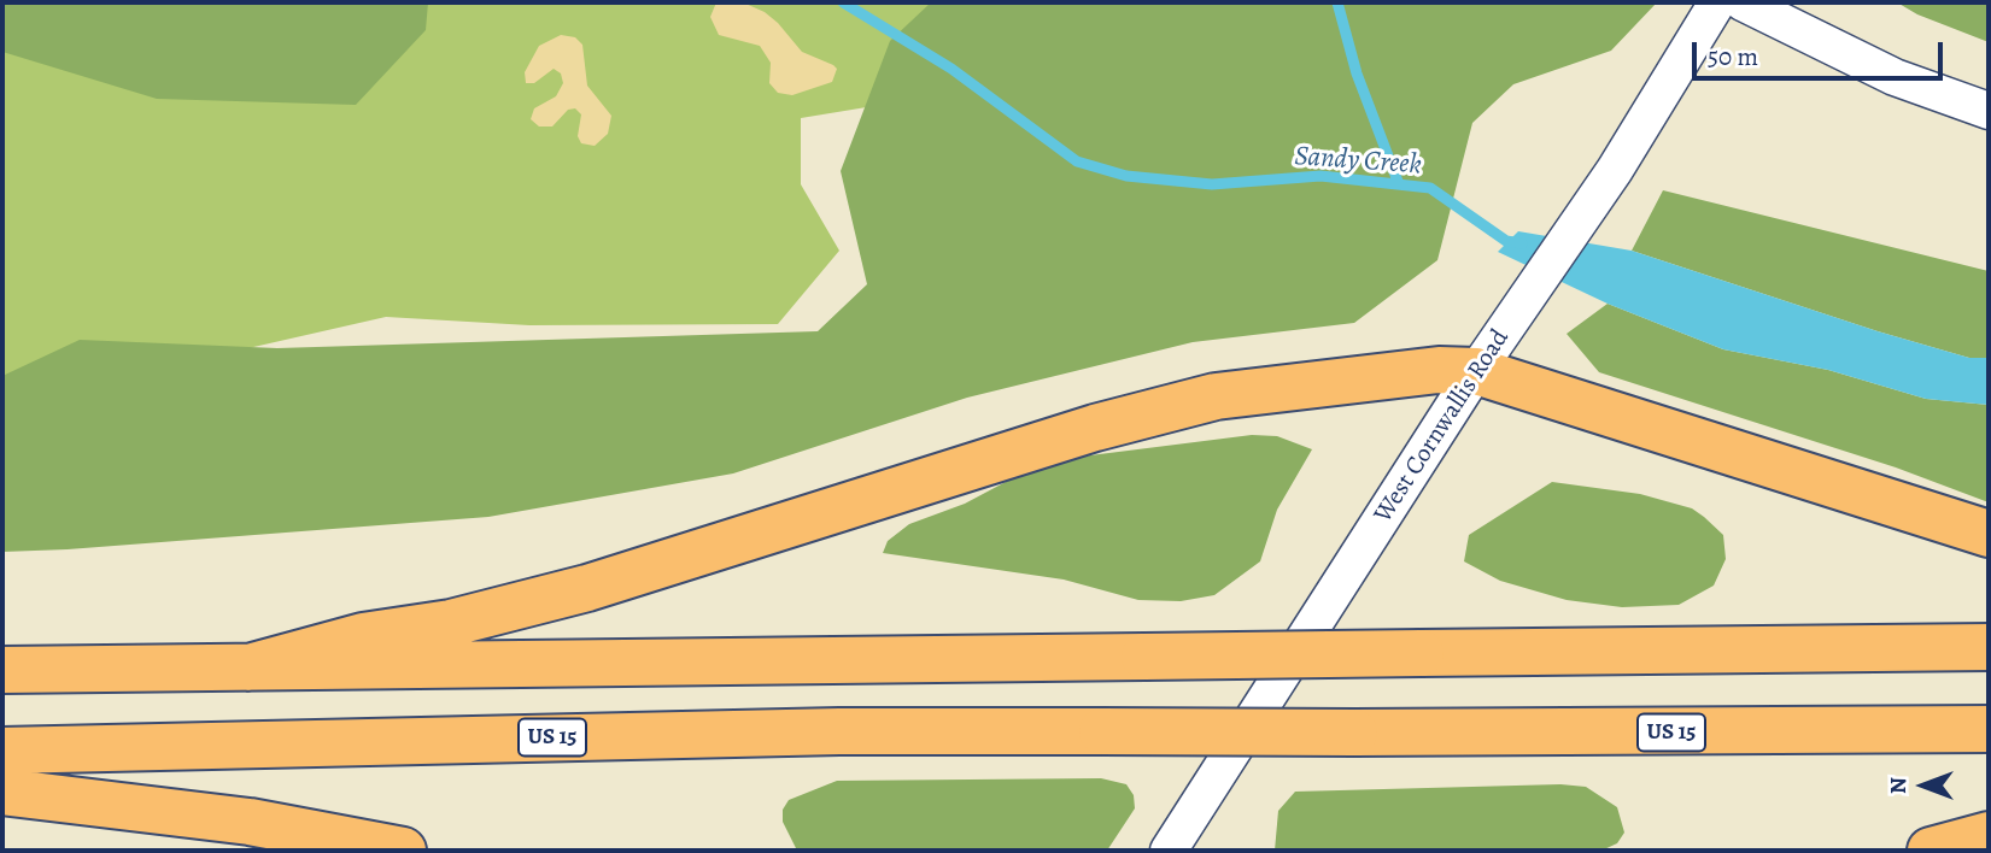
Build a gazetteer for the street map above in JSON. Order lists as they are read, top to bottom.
{
  "streets": {
    "highway": ["US 15"],
    "street": ["West Cornwallis Road"]
  },
  "water": ["Sandy Creek"],
  "scale_bar": "50 m",
  "north": "left"
}
